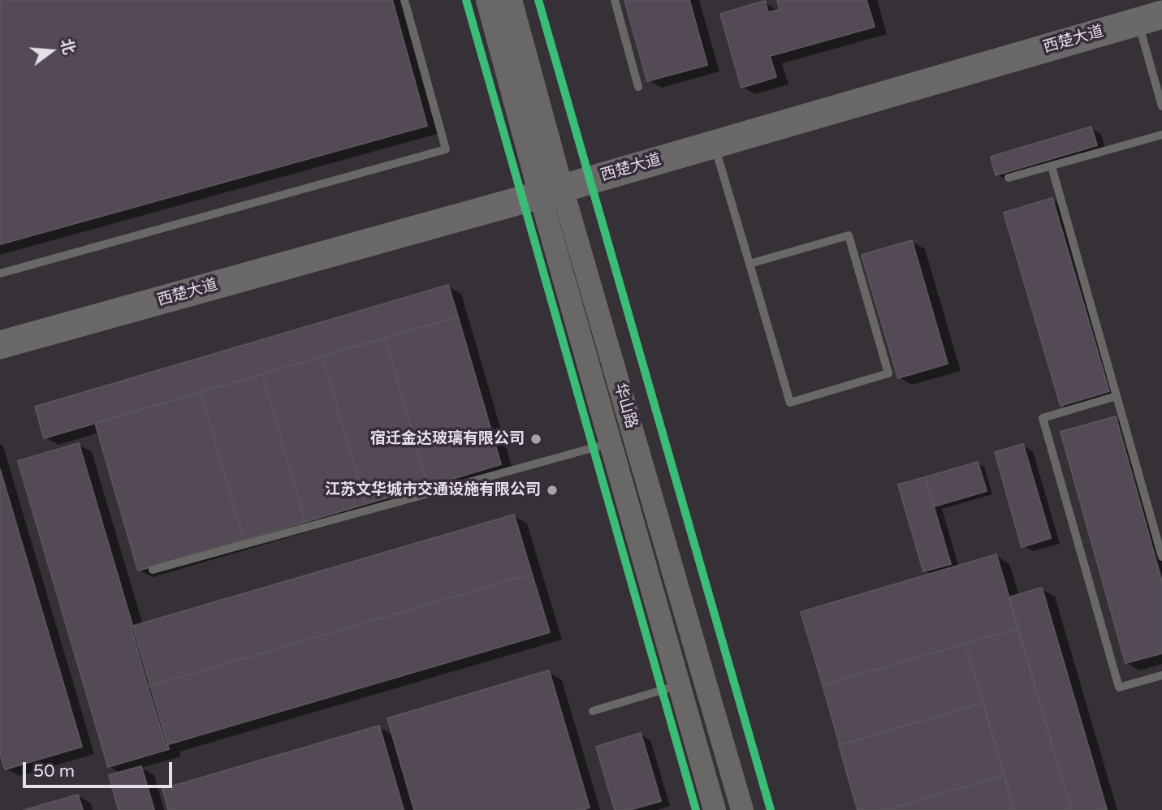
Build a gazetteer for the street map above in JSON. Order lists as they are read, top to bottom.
{
  "streets": {
    "main road": ["西楚大道"],
    "street": ["华山路"]
  },
  "crossings": [
    ["西楚大道", "华山路"]
  ],
  "places": ["宿迁金达玻璃有限公司", "江苏文华城市交通设施有限公司"],
  "scale_bar": "50 m",
  "north": "right"
}
